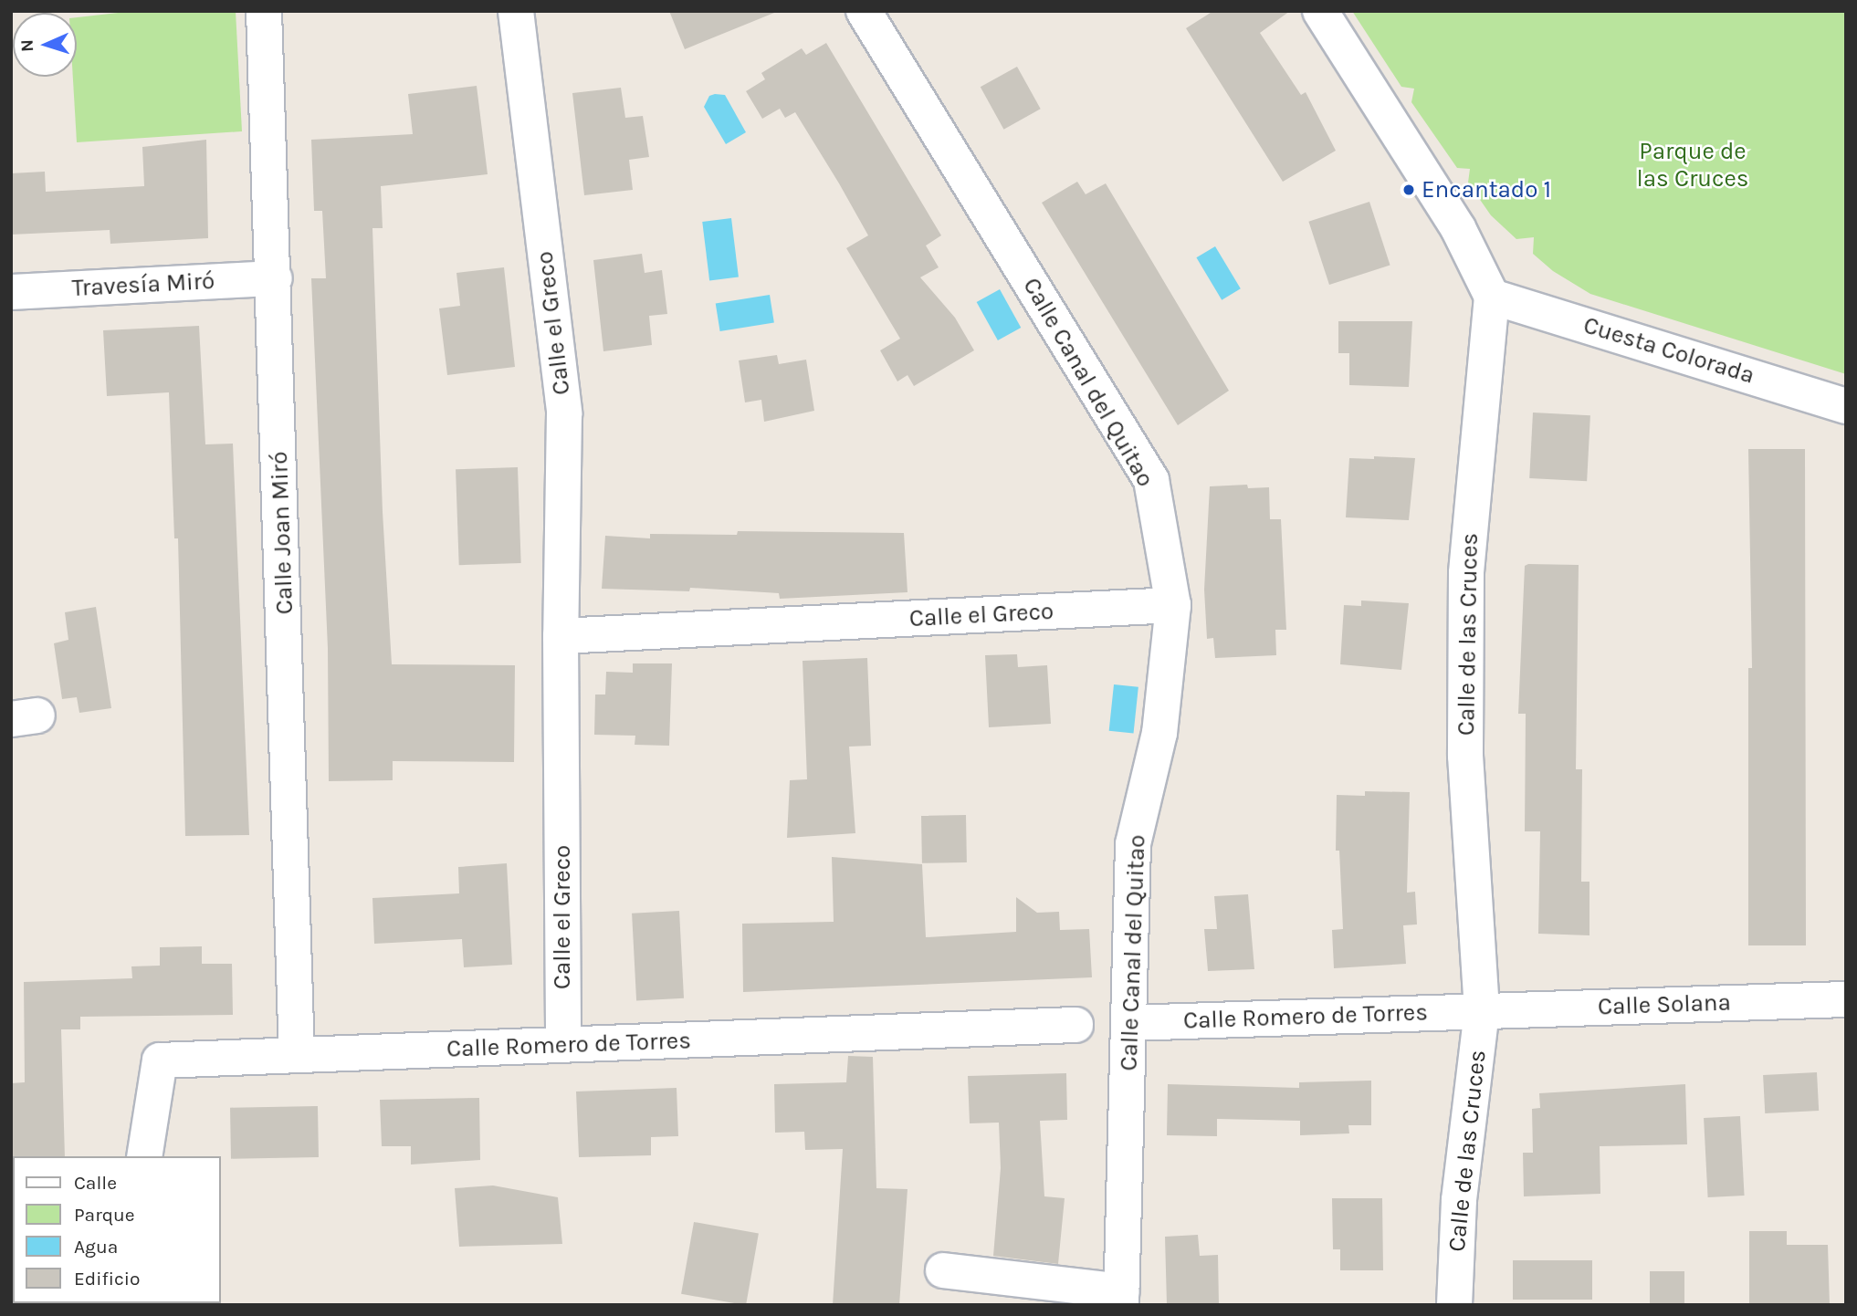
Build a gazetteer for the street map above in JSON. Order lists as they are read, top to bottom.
{
  "streets": {
    "street": [
      "Travesía Miró",
      "Calle el Greco",
      "Cuesta Colorada",
      "Calle Canal del Quitao",
      "Calle Joan Miró",
      "Calle de las Cruces",
      "Calle Solana",
      "Calle Romero de Torres"
    ]
  },
  "crossings": [
    ["Travesía Miró", "Calle Joan Miró"],
    ["Calle el Greco", "Calle Canal del Quitao"],
    ["Calle el Greco", "Calle Romero de Torres"],
    ["Cuesta Colorada", "Calle de las Cruces"],
    ["Calle Canal del Quitao", "Calle Romero de Torres"],
    ["Calle Joan Miró", "Calle Romero de Torres"],
    ["Calle de las Cruces", "Calle Solana"],
    ["Calle de las Cruces", "Calle Romero de Torres"],
    ["Calle Solana", "Calle Romero de Torres"]
  ],
  "parks": ["Parque de las Cruces"],
  "places": ["Encantado 1"],
  "legend": [
    "Calle",
    "Parque",
    "Agua",
    "Edificio"
  ],
  "north": "left"
}
